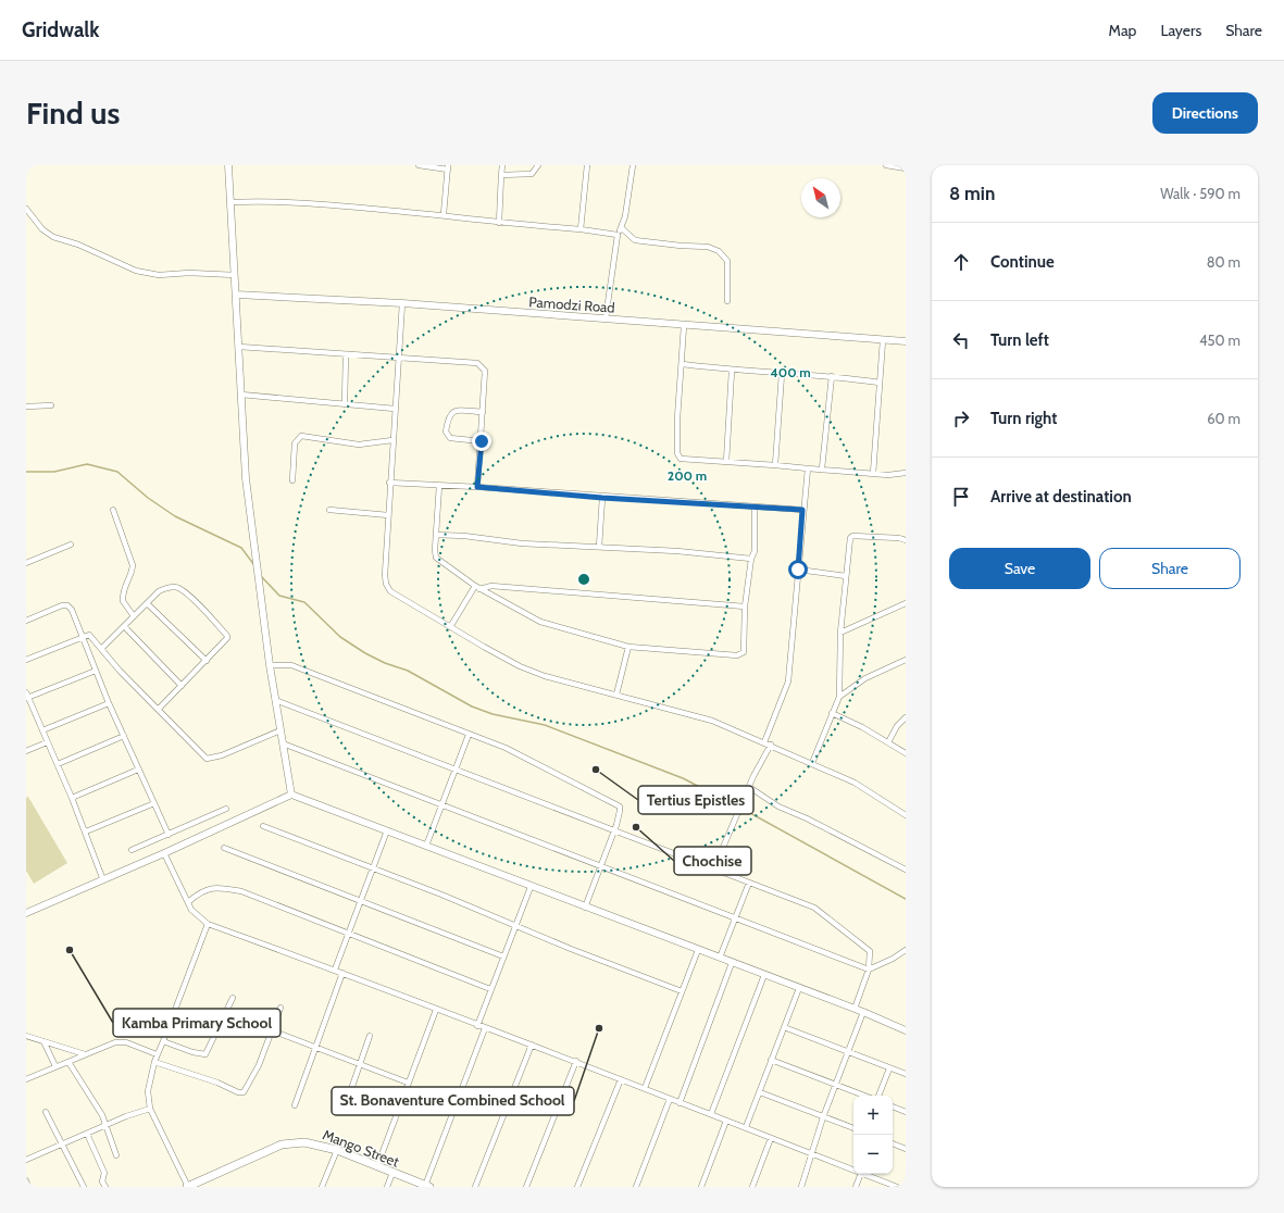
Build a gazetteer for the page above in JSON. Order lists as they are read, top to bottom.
{
  "streets": {
    "main road": ["Mango Street"],
    "street": ["Pamodzi Road"]
  },
  "places": [
    "Tertius Epistles",
    "Chochise",
    "Kamba Primary School",
    "St. Bonaventure Combined School"
  ],
  "north": "top left",
  "page": {
    "header": "Gridwalk",
    "nav": ["Map", "Layers", "Share"],
    "buttons": [
      "Directions",
      ["Save", "Share"]
    ],
    "title": "Find us",
    "heading": ["8 min", "Walk · 590 m"],
    "list": [
      ["Continue", "80 m"],
      ["Turn left", "450 m"],
      ["Turn right", "60 m"],
      "Arrive at destination"
    ],
    "map_buttons": ["+", "−"]
  },
  "rings": ["400 m", "200 m"]
}
